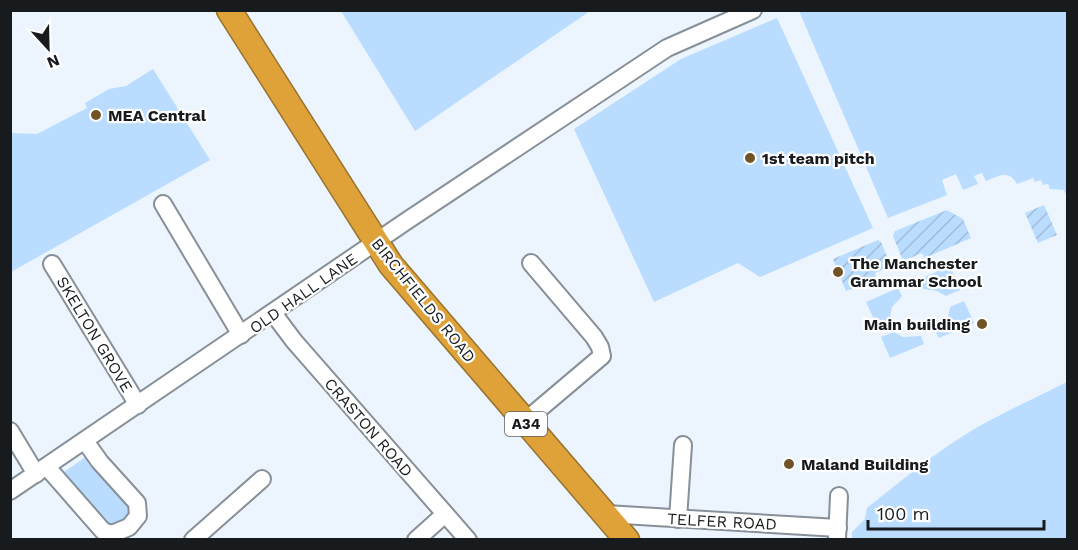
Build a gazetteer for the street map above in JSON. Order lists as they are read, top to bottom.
{
  "streets": {
    "highway": ["BIRCHFIELDS ROAD", "A34"],
    "street": [
      "OLD HALL LANE",
      "SKELTON GROVE",
      "CRASTON ROAD",
      "TELFER ROAD"
    ]
  },
  "crossings": [
    ["OLD HALL LANE", "BIRCHFIELDS ROAD"],
    ["OLD HALL LANE", "SKELTON GROVE"],
    ["OLD HALL LANE", "CRASTON ROAD"],
    ["BIRCHFIELDS ROAD", "TELFER ROAD"]
  ],
  "places": [
    "MEA Central",
    "1st team pitch",
    "The Manchester Grammar School",
    "Main building",
    "Maland Building"
  ],
  "scale_bar": "100 m",
  "north": "bottom"
}
